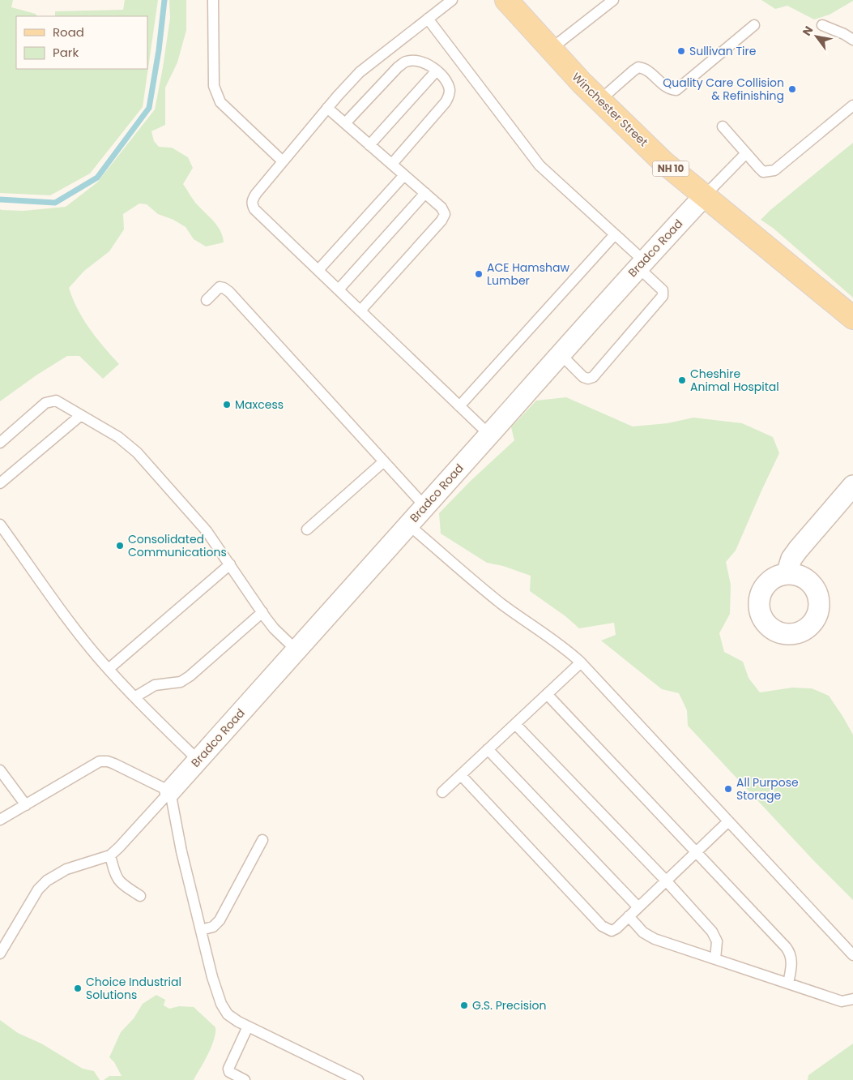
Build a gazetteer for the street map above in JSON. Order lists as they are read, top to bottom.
{
  "streets": {
    "main road": ["Winchester Street", "NH 10"],
    "street": ["Bradco Road"]
  },
  "crossings": [
    ["Winchester Street", "Bradco Road"]
  ],
  "places": [
    "Sullivan Tire",
    "Quality Care Collision & Refinishing",
    "ACE Hamshaw Lumber",
    "Cheshire Animal Hospital",
    "Maxcess",
    "Consolidated Communications",
    "All Purpose Storage",
    "Choice Industrial Solutions",
    "G.S. Precision"
  ],
  "legend": ["Road", "Park"],
  "north": "top left"
}
